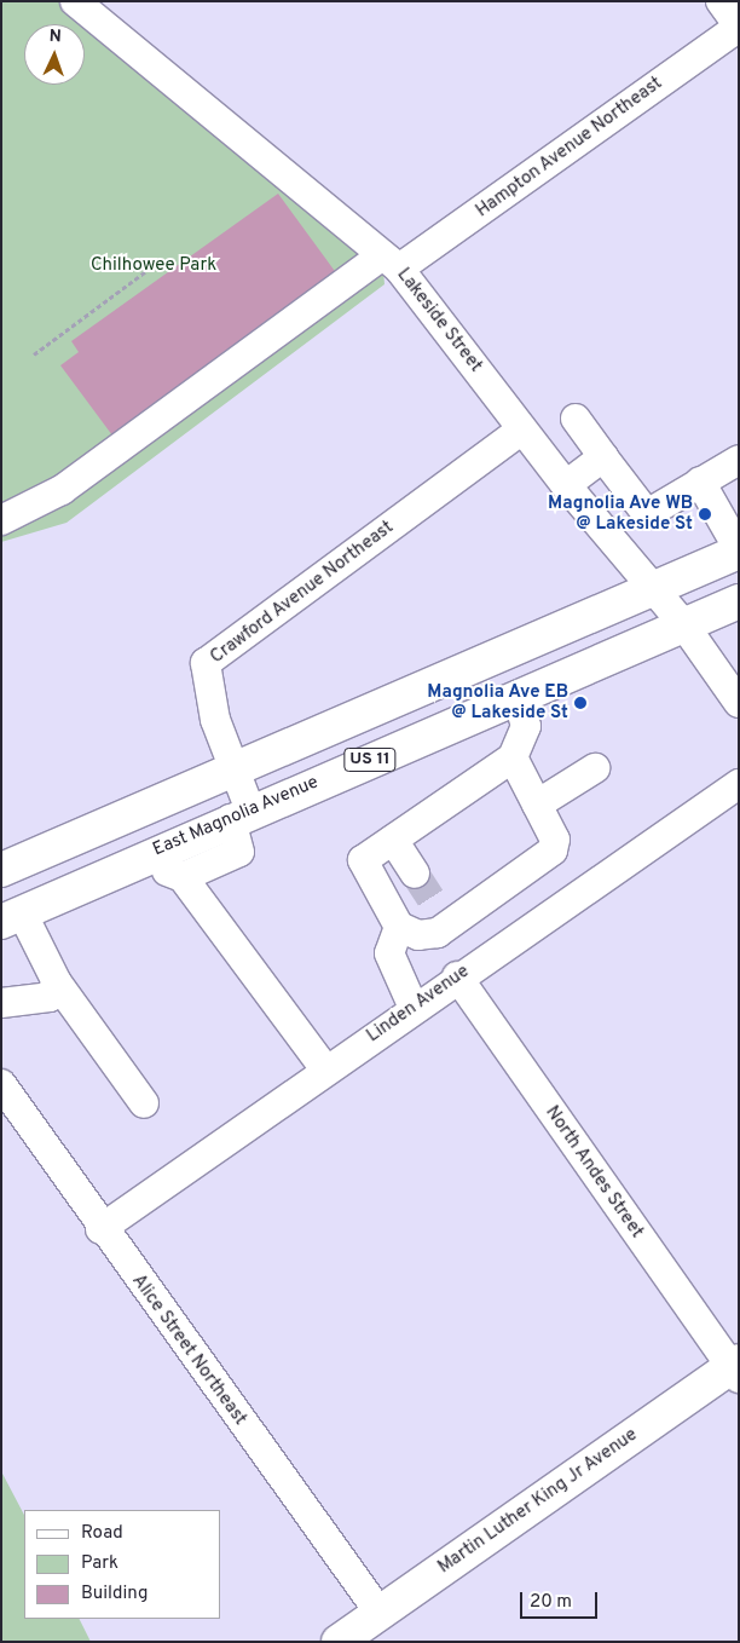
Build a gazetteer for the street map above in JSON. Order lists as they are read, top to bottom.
{
  "streets": {
    "main road": ["US 11", "East Magnolia Avenue", "Martin Luther King Jr Avenue"],
    "street": [
      "Hampton Avenue Northeast",
      "Lakeside Street",
      "Crawford Avenue Northeast",
      "Linden Avenue",
      "North Andes Street",
      "Alice Street Northeast"
    ]
  },
  "crossings": [
    ["Hampton Avenue Northeast", "Lakeside Street"],
    ["Lakeside Street", "Crawford Avenue Northeast"],
    ["Lakeside Street", "US 11"],
    ["Lakeside Street", "East Magnolia Avenue"],
    ["Crawford Avenue Northeast", "US 11"],
    ["Crawford Avenue Northeast", "East Magnolia Avenue"],
    ["Linden Avenue", "North Andes Street"],
    ["Linden Avenue", "Alice Street Northeast"],
    ["North Andes Street", "Martin Luther King Jr Avenue"],
    ["Alice Street Northeast", "Martin Luther King Jr Avenue"]
  ],
  "parks": ["Chilhowee Park"],
  "places": ["Magnolia Ave WB @ Lakeside St", "Magnolia Ave EB @ Lakeside St"],
  "legend": ["Road", "Park", "Building"],
  "scale_bar": "20 m",
  "north": "top"
}
